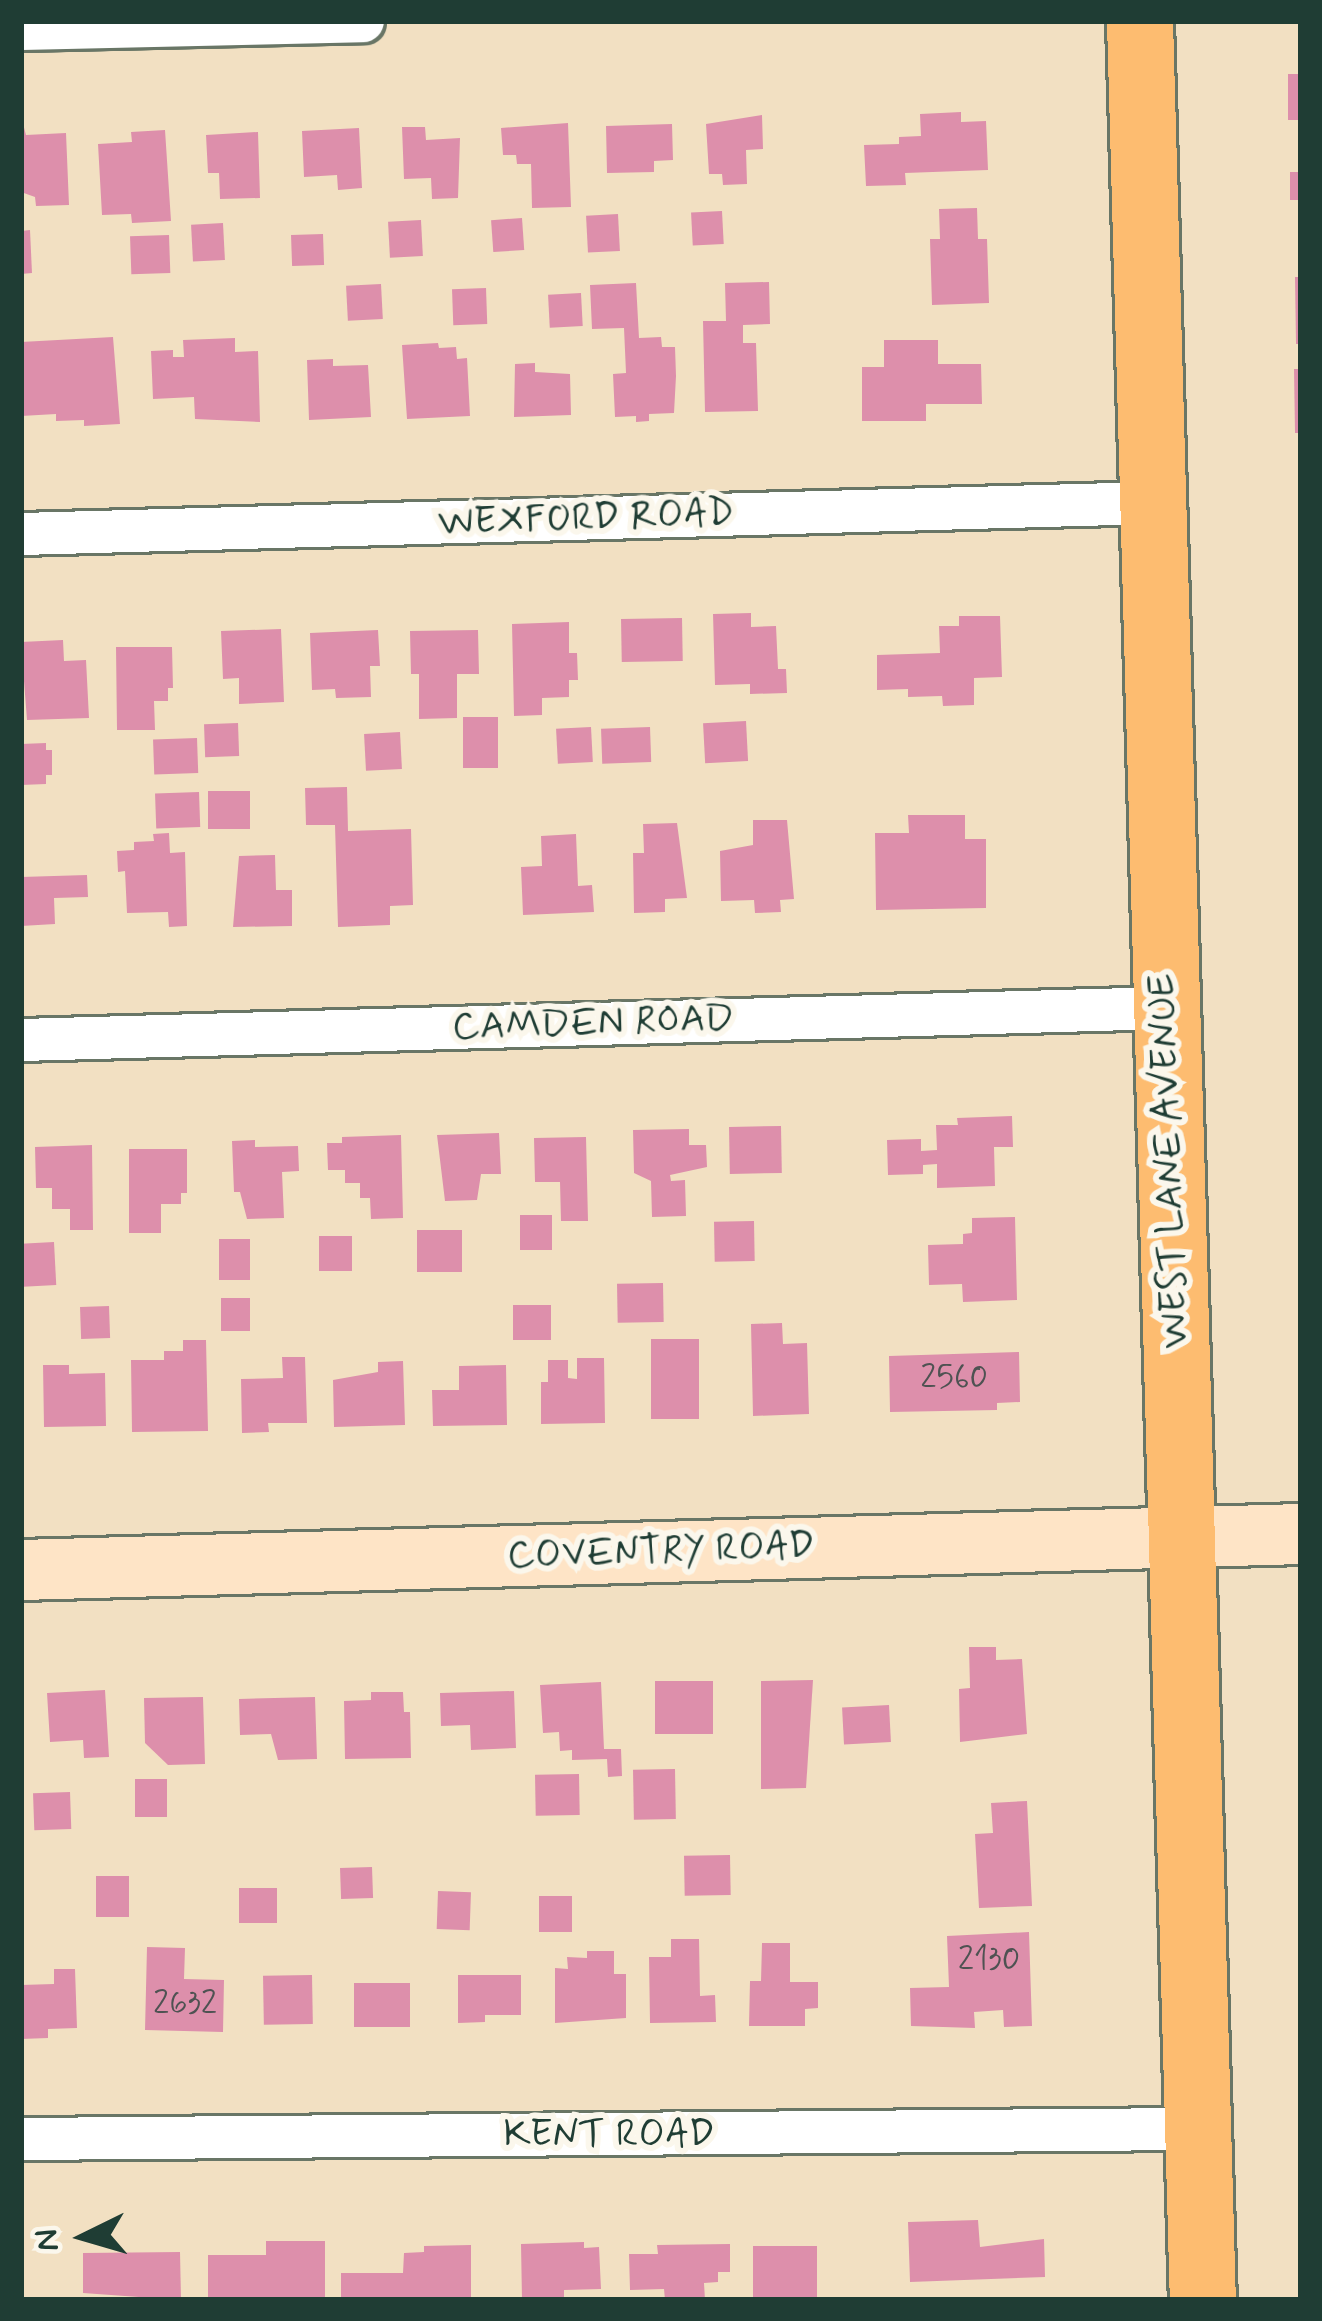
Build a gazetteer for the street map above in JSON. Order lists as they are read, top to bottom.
{
  "streets": {
    "main road": ["WEST LANE AVENUE"],
    "street": [
      "WEXFORD ROAD",
      "CAMDEN ROAD",
      "COVENTRY ROAD",
      "KENT ROAD"
    ]
  },
  "crossings": [
    ["WEXFORD ROAD", "WEST LANE AVENUE"],
    ["CAMDEN ROAD", "WEST LANE AVENUE"],
    ["WEST LANE AVENUE", "COVENTRY ROAD"],
    ["WEST LANE AVENUE", "KENT ROAD"]
  ],
  "house_numbers": ["2560", "2130", "2632"],
  "north": "left"
}
